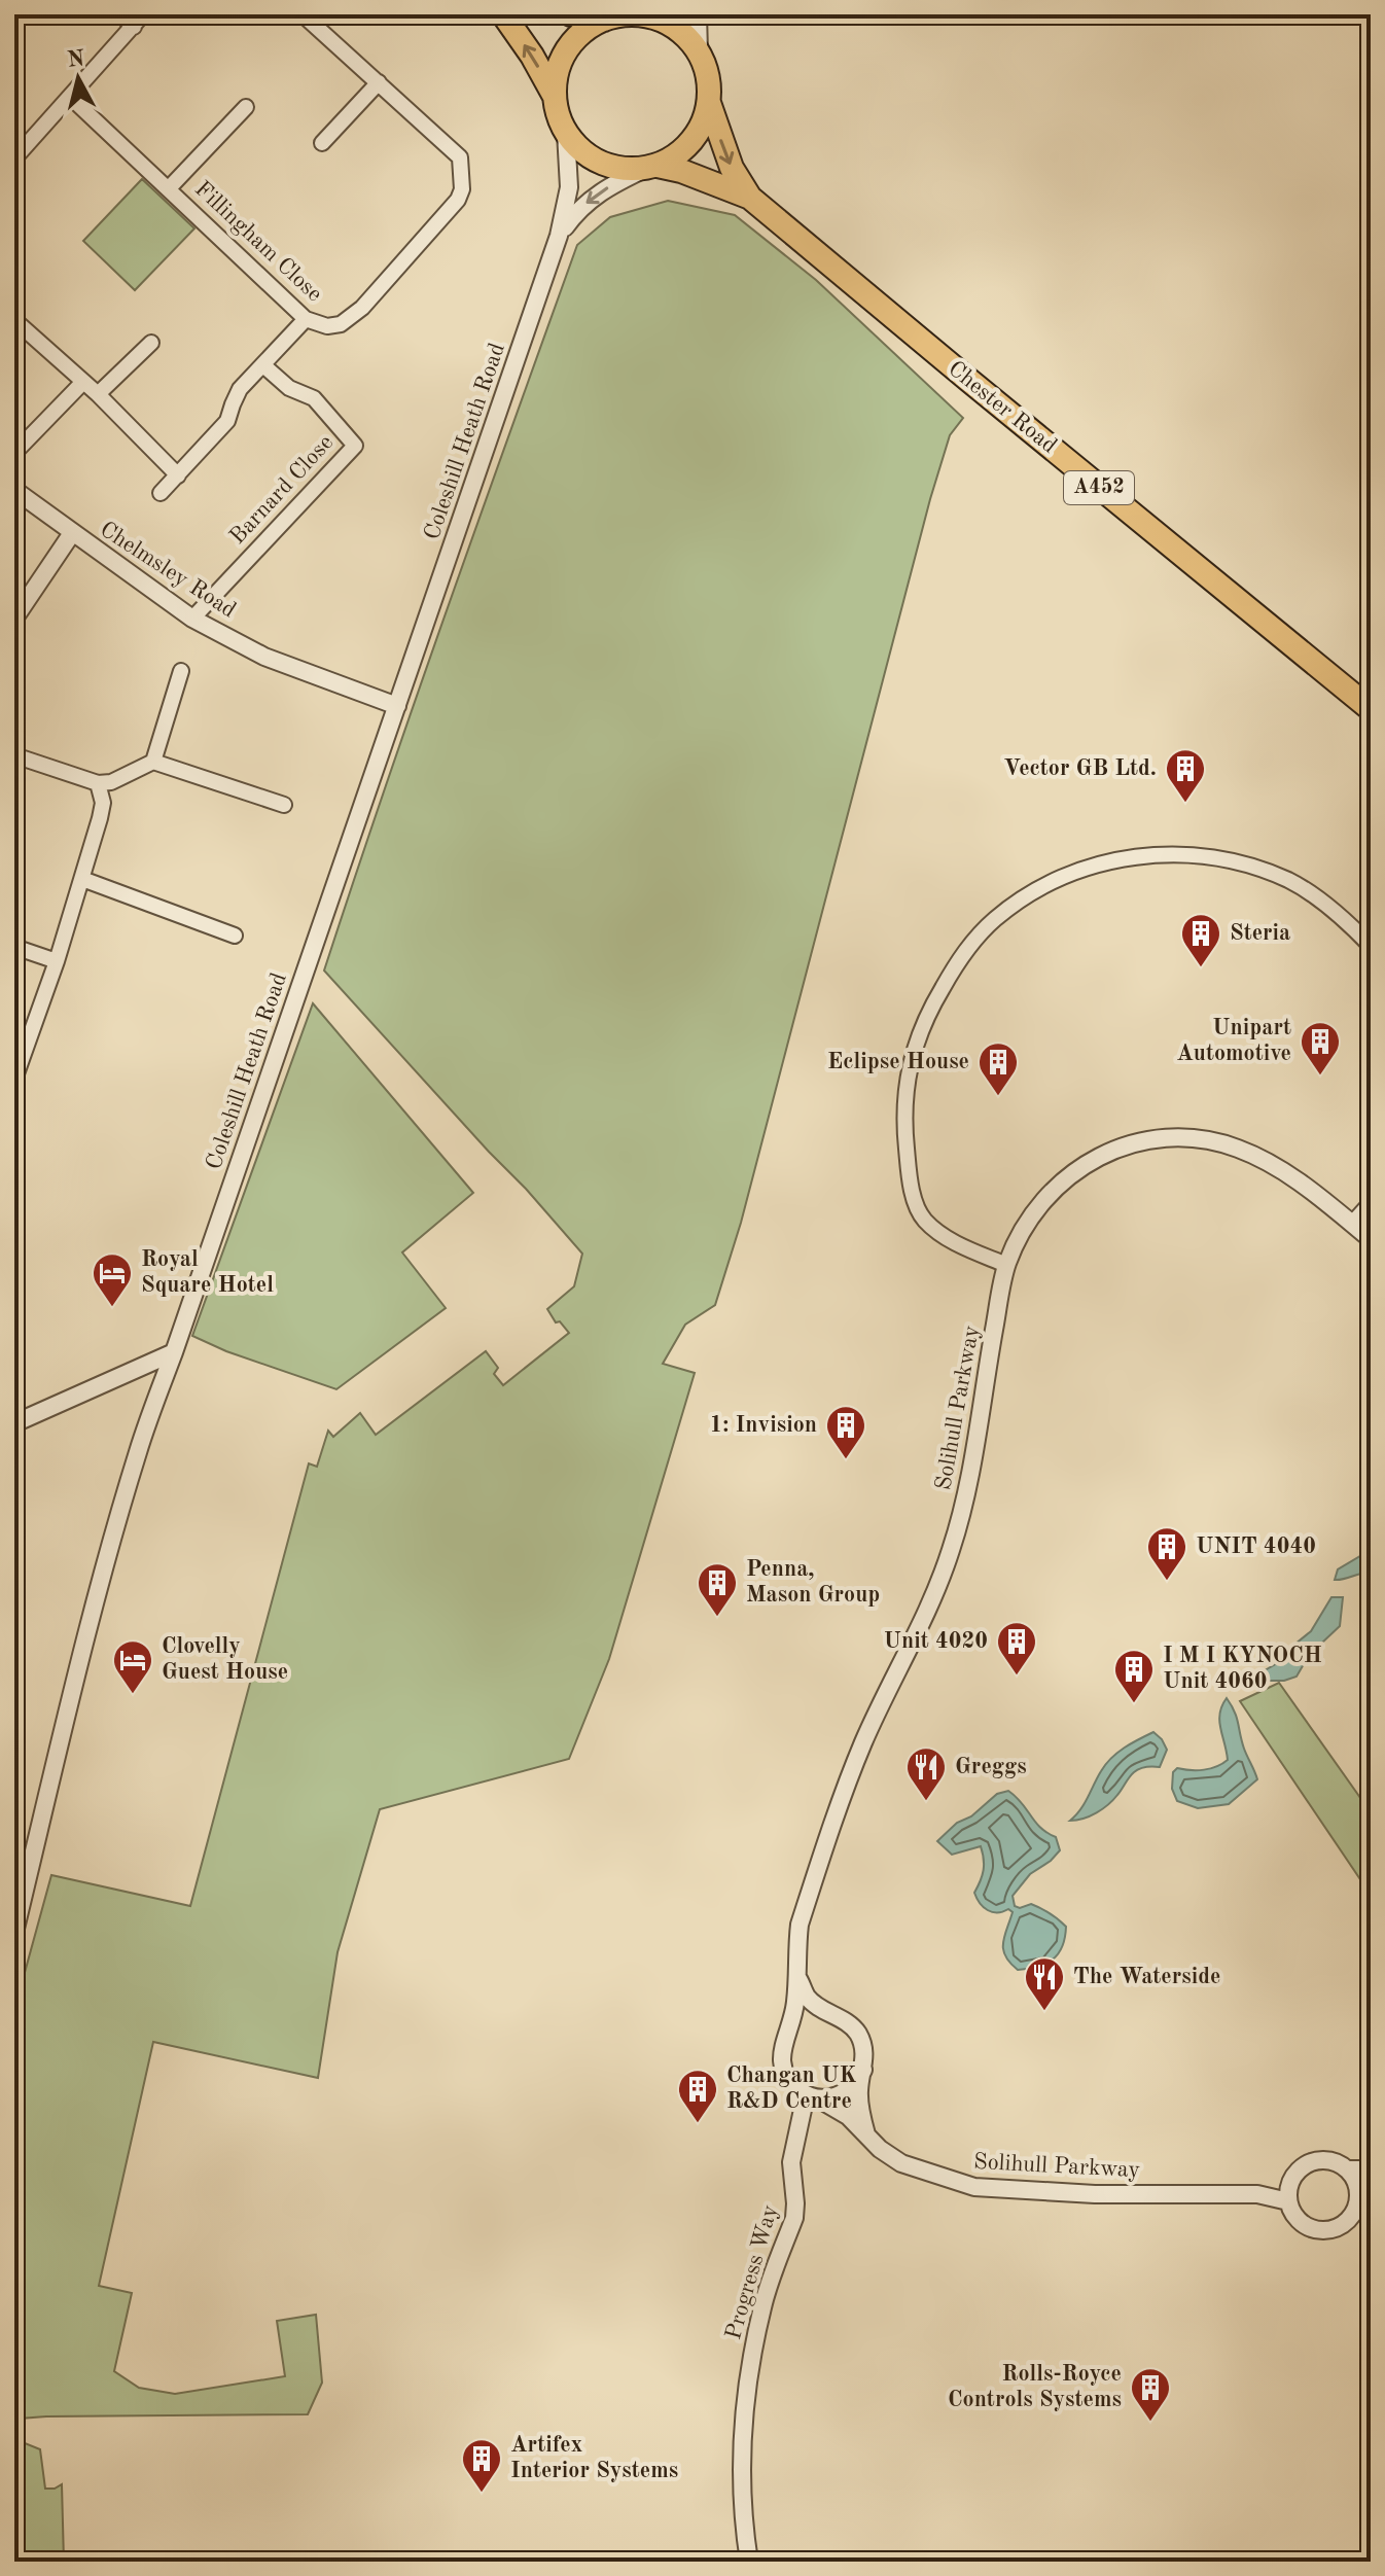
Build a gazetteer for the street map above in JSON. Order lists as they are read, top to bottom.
{
  "streets": {
    "highway": ["Chester Road", "A452"],
    "street": [
      "Fillingham Close",
      "Coleshill Heath Road",
      "Barnard Close",
      "Chelmsley Road",
      "Solihull Parkway",
      "Progress Way"
    ]
  },
  "crossings": [
    ["Chester Road", "Coleshill Heath Road"],
    ["Coleshill Heath Road", "Chelmsley Road"],
    ["Barnard Close", "Chelmsley Road"],
    ["Solihull Parkway", "Progress Way"]
  ],
  "places": {
    "building": [
      "Vector GB Ltd.",
      "Steria",
      "Unipart Automotive",
      "Eclipse House",
      "1: Invision",
      "UNIT 4040",
      "Penna, Mason Group",
      "Unit 4020",
      "I M I KYNOCH Unit 4060",
      "Changan UK R&D Centre",
      "Rolls-Royce Controls Systems",
      "Artifex Interior Systems"
    ],
    "hotel": ["Royal Square Hotel", "Clovelly Guest House"],
    "restaurant": ["Greggs", "The Waterside"]
  },
  "north": "top"
}
